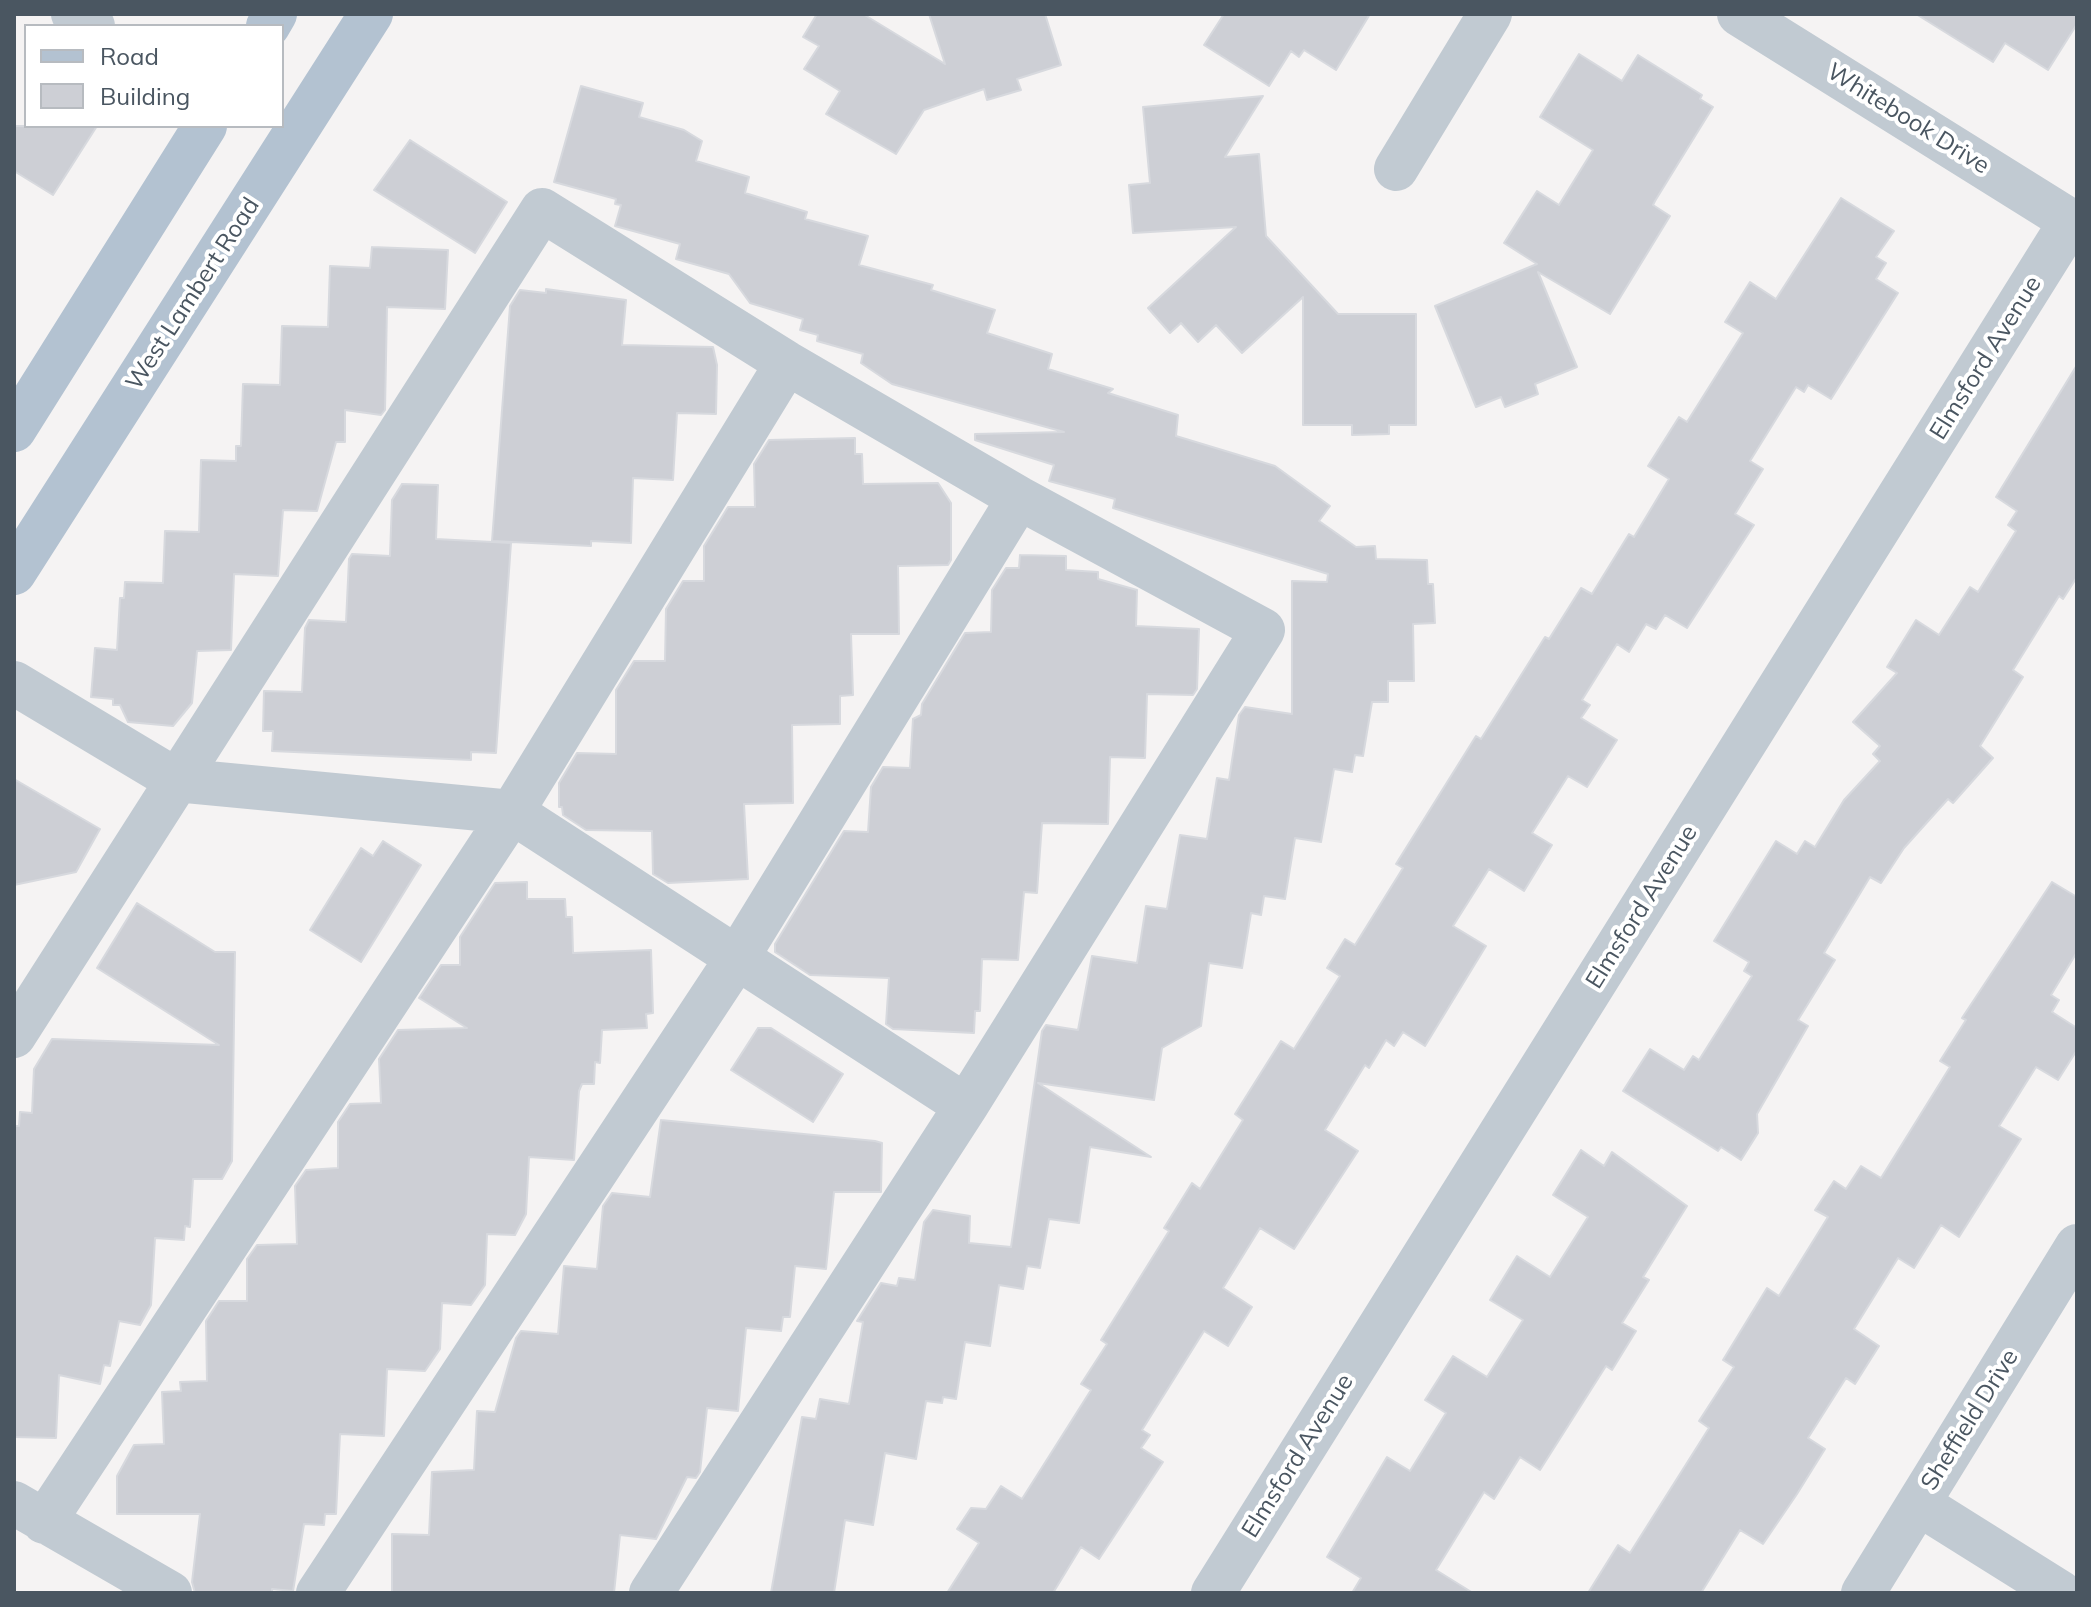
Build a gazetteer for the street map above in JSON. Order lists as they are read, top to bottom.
{
  "streets": {
    "main road": ["West Lambert Road"],
    "street": ["Whitebook Drive", "Elmsford Avenue", "Sheffield Drive"]
  },
  "crossings": [
    ["Whitebook Drive", "Elmsford Avenue"]
  ],
  "legend": ["Road", "Building"]
}
